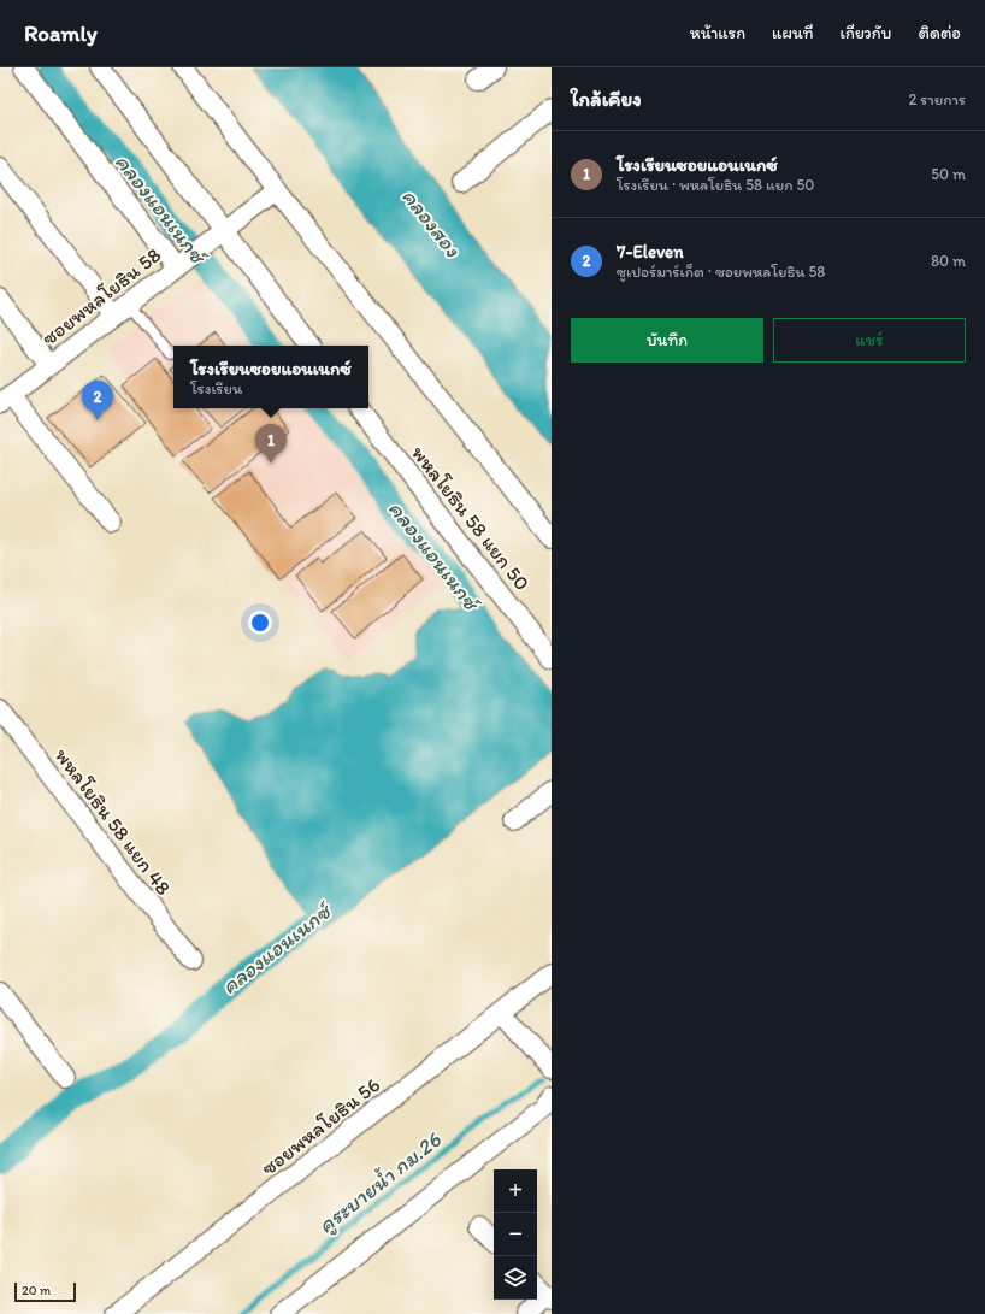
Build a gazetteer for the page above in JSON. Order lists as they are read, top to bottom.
{
  "streets": {
    "street": [
      "ซอยพหลโยธิน 58",
      "พหลโยธิน 58 แยก 50",
      "พหลโยธิน 58 แยก 48",
      "ซอยพหลโยธิน 56"
    ]
  },
  "water": ["คลองแอนเนกซ์", "คลองสอง", "คูระบายน้ำ กม.26"],
  "scale_bar": "20 m",
  "page": {
    "header": "Roamly",
    "nav": [
      "หน้าแรก",
      "แผนที่",
      "เกี่ยวกับ",
      "ติดต่อ"
    ],
    "heading": ["ใกล้เคียง", "2 รายการ"],
    "list": [
      {
        "mark": "1",
        "name": "โรงเรียนซอยแอนเนกซ์",
        "note": "โรงเรียน · พหลโยธิน 58 แยก 50",
        "value": "50 m"
      },
      {
        "mark": "2",
        "name": "7-Eleven",
        "note": "ซูเปอร์มาร์เก็ต · ซอยพหลโยธิน 58",
        "value": "80 m"
      }
    ],
    "buttons": ["บันทึก", "แชร์"],
    "popup": ["โรงเรียนซอยแอนเนกซ์", "โรงเรียน"],
    "pins": ["2", "1"],
    "map_buttons": ["+", "−"],
    "scale": "20 m"
  }
}
